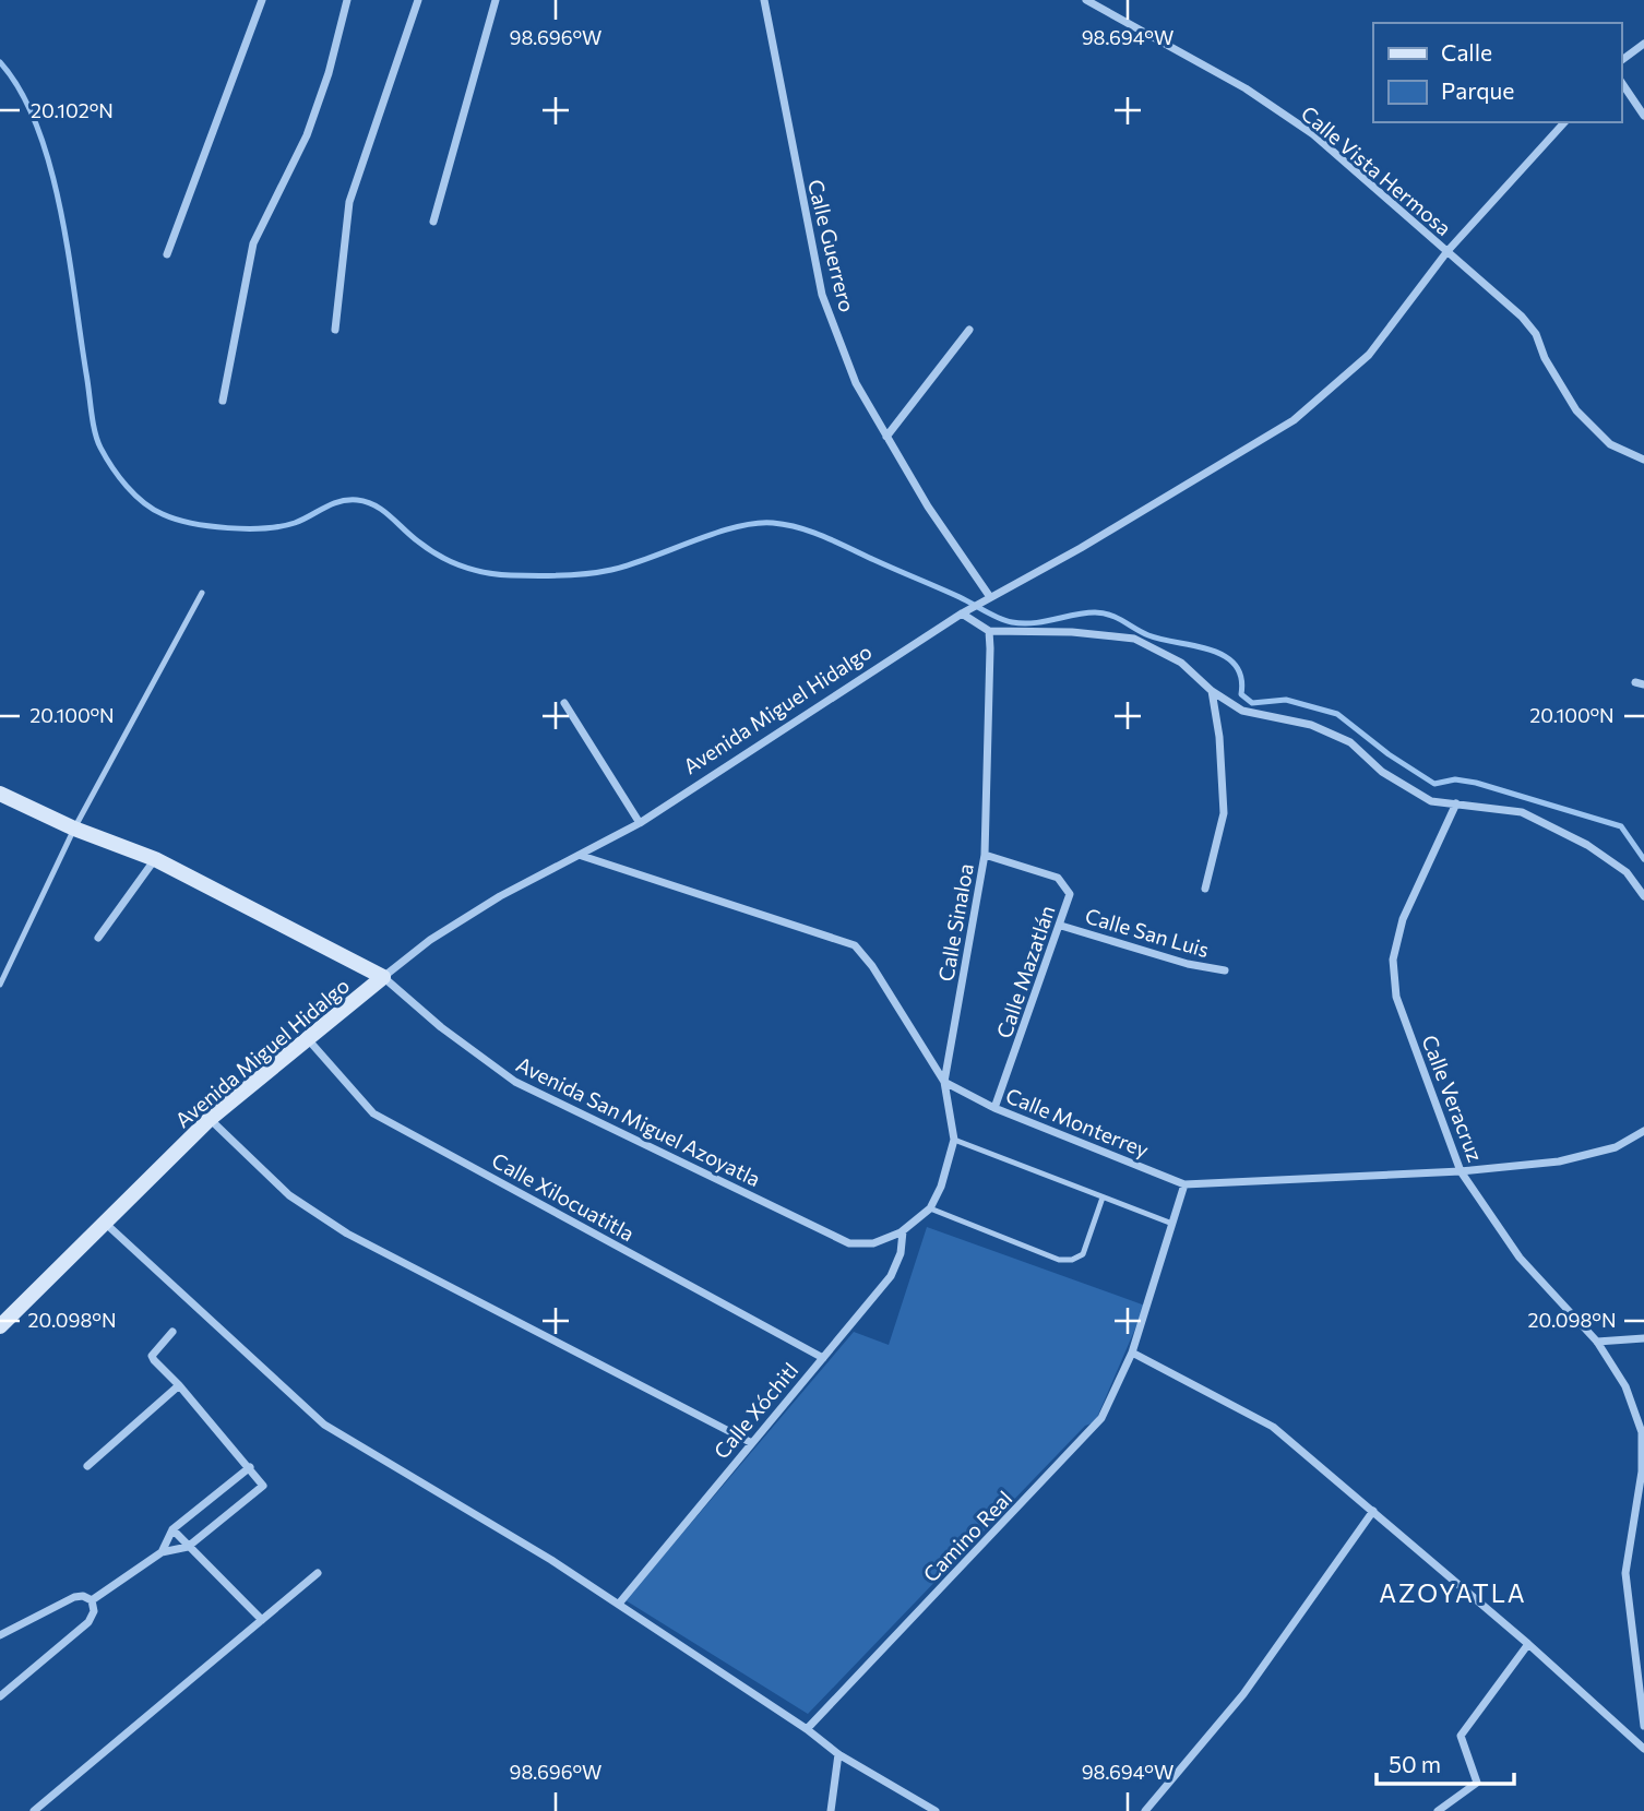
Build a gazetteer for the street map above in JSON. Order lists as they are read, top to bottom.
{
  "streets": {
    "street": [
      "Calle Vista Hermosa",
      "Calle Guerrero",
      "Avenida Miguel Hidalgo",
      "Calle Sinaloa",
      "Calle San Luis",
      "Calle Mazatlán",
      "Calle Veracruz",
      "Avenida San Miguel Azoyatla",
      "Calle Monterrey",
      "Calle Xilocuatitla",
      "Calle Xóchitl",
      "Camino Real"
    ]
  },
  "crossings": [
    ["Calle Vista Hermosa", "Avenida Miguel Hidalgo"],
    ["Calle Guerrero", "Avenida Miguel Hidalgo"],
    ["Avenida Miguel Hidalgo", "Avenida San Miguel Azoyatla"],
    ["Avenida Miguel Hidalgo", "Calle Xilocuatitla"],
    ["Calle Sinaloa", "Calle Mazatlán"],
    ["Calle Sinaloa", "Avenida San Miguel Azoyatla"],
    ["Calle Sinaloa", "Calle Monterrey"],
    ["Calle Sinaloa", "Calle Xóchitl"],
    ["Calle San Luis", "Calle Mazatlán"],
    ["Calle Mazatlán", "Calle Monterrey"],
    ["Calle Veracruz", "Calle Monterrey"],
    ["Avenida San Miguel Azoyatla", "Calle Xóchitl"],
    ["Calle Monterrey", "Camino Real"],
    ["Calle Xilocuatitla", "Calle Xóchitl"]
  ],
  "districts": ["AZOYATLA"],
  "legend": ["Calle", "Parque"],
  "scale_bar": "50 m",
  "coordinates": [
    "98.696°W",
    "98.694°W",
    "20.102°N",
    "20.100°N",
    "20.098°N"
  ]
}
